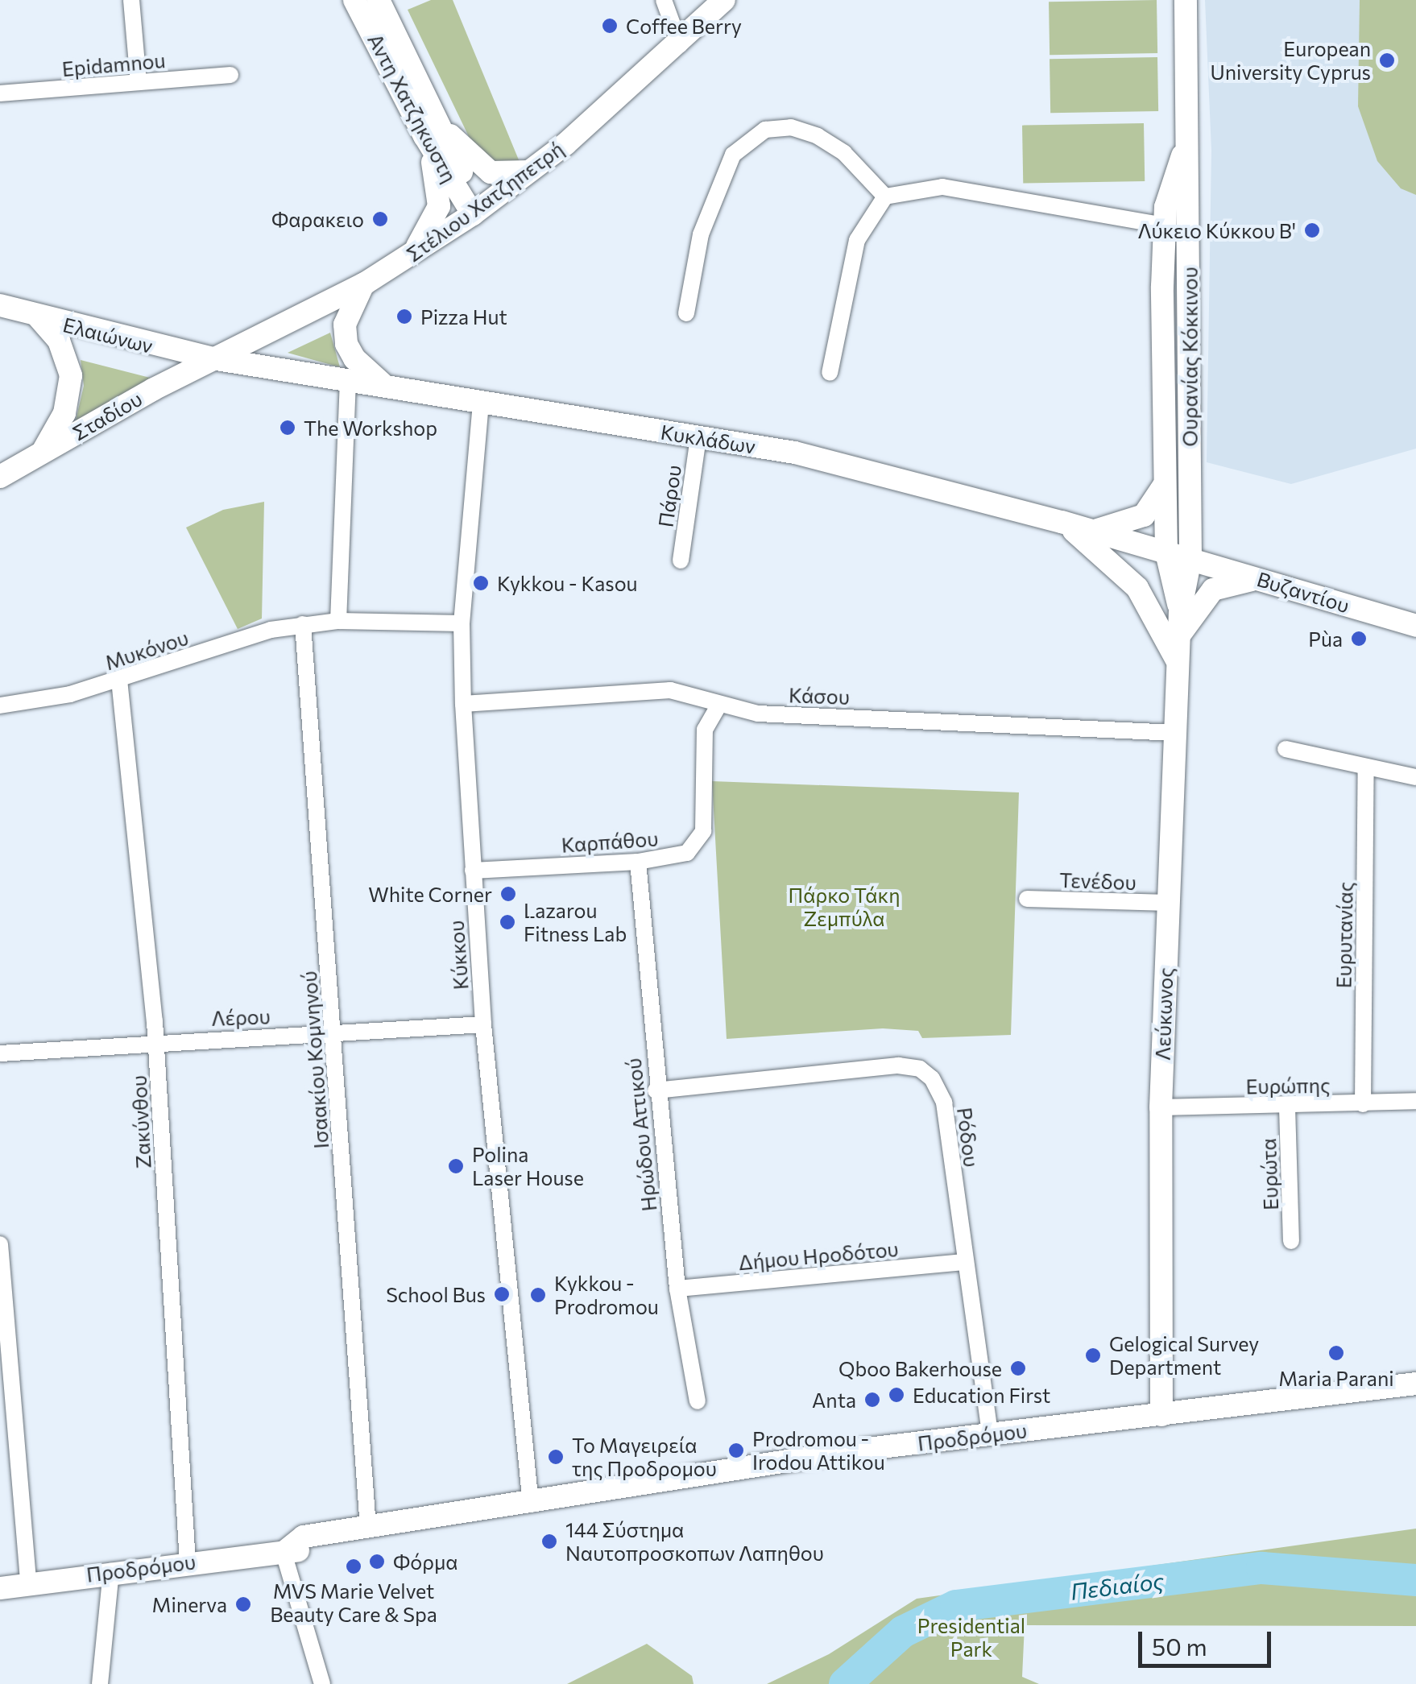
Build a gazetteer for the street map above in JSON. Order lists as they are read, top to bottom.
{
  "streets": {
    "main road": [
      "Αντη Χατζηκωστη",
      "Στέλιου Χατζηπετρή",
      "Ελαιώνων",
      "Ουρανίας Κόκκινου",
      "Σταδίου",
      "Κυκλάδων",
      "Βυζαντίου",
      "Λεύκωνος",
      "Προδρόμου"
    ],
    "street": [
      "Epidamnou",
      "Πάρου",
      "Μυκόνου",
      "Κάσου",
      "Καρπάθου",
      "Τενέδου",
      "Ευρυτανίας",
      "Κύκκου",
      "Λέρου",
      "Ισαακίου Κομνηνού",
      "Ευρώπης",
      "Ζακύνθου",
      "Ηρώδου Αττικού",
      "Ρόδου",
      "Ευρώτα",
      "Δήμου Ηροδότου"
    ]
  },
  "crossings": [
    ["Αντη Χατζηκωστη", "Στέλιου Χατζηπετρή"],
    ["Στέλιου Χατζηπετρή", "Ελαιώνων"],
    ["Στέλιου Χατζηπετρή", "Σταδίου"],
    ["Στέλιου Χατζηπετρή", "Κυκλάδων"],
    ["Ελαιώνων", "Σταδίου"],
    ["Ελαιώνων", "Κυκλάδων"],
    ["Ουρανίας Κόκκινου", "Κυκλάδων"],
    ["Ουρανίας Κόκκινου", "Βυζαντίου"],
    ["Ουρανίας Κόκκινου", "Λεύκωνος"],
    ["Σταδίου", "Κυκλάδων"],
    ["Κυκλάδων", "Πάρου"],
    ["Κυκλάδων", "Βυζαντίου"],
    ["Κυκλάδων", "Κύκκου"],
    ["Κυκλάδων", "Λεύκωνος"],
    ["Βυζαντίου", "Λεύκωνος"],
    ["Μυκόνου", "Ισαακίου Κομνηνού"],
    ["Μυκόνου", "Ζακύνθου"],
    ["Κάσου", "Καρπάθου"],
    ["Κάσου", "Κύκκου"],
    ["Κάσου", "Λεύκωνος"],
    ["Καρπάθου", "Κύκκου"],
    ["Καρπάθου", "Ηρώδου Αττικού"],
    ["Τενέδου", "Λεύκωνος"],
    ["Ευρυτανίας", "Ευρώπης"],
    ["Κύκκου", "Λέρου"],
    ["Κύκκου", "Προδρόμου"],
    ["Λεύκωνος", "Ευρώπης"],
    ["Λεύκωνος", "Προδρόμου"],
    ["Λέρου", "Ισαακίου Κομνηνού"],
    ["Λέρου", "Ζακύνθου"],
    ["Ισαακίου Κομνηνού", "Προδρόμου"],
    ["Ευρώπης", "Ευρώτα"],
    ["Ζακύνθου", "Προδρόμου"],
    ["Ηρώδου Αττικού", "Ρόδου"],
    ["Ηρώδου Αττικού", "Δήμου Ηροδότου"],
    ["Ρόδου", "Δήμου Ηροδότου"],
    ["Ρόδου", "Προδρόμου"]
  ],
  "water": ["Πεδιαίος"],
  "parks": ["Πάρκο Τάκη Ζεμπύλα", "Presidential Park"],
  "places": [
    "Coffee Berry",
    "European University Cyprus",
    "Φαρακειο",
    "Λύκειο Κύκκου Β'",
    "Pizza Hut",
    "The Workshop",
    "Kykkou - Kasou",
    "Pùa",
    "White Corner",
    "Lazarou Fitness Lab",
    "Polina Laser House",
    "School Bus",
    "Kykkou - Prodromou",
    "Maria Parani",
    "Gelogical Survey Department",
    "Qboo Bakerhouse",
    "Education First",
    "Anta",
    "Prodromou - Irodou Attikou",
    "Το Μαγειρεία της Προδρομου",
    "144 Σύστημα Ναυτοπροσκοπων Λαπηθου",
    "Φόρμα",
    "MVS Marie Velvet Beauty Care & Spa",
    "Minerva"
  ],
  "scale_bar": "50 m"
}
